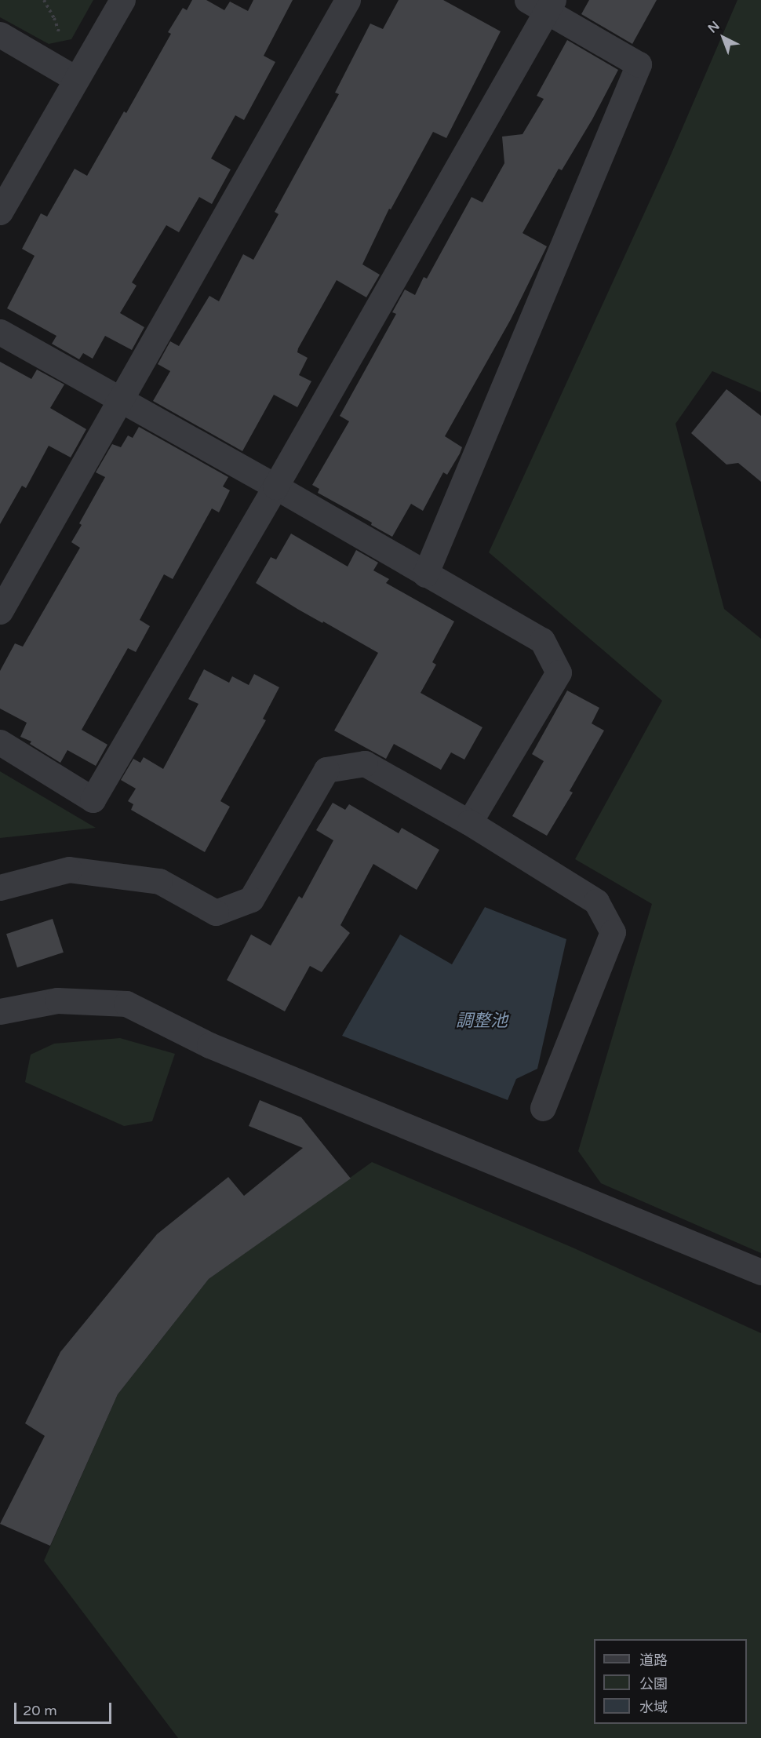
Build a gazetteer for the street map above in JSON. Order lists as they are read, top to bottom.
{
  "water": ["調整池"],
  "legend": ["道路", "公園", "水域"],
  "scale_bar": "20 m",
  "north": "top left"
}
